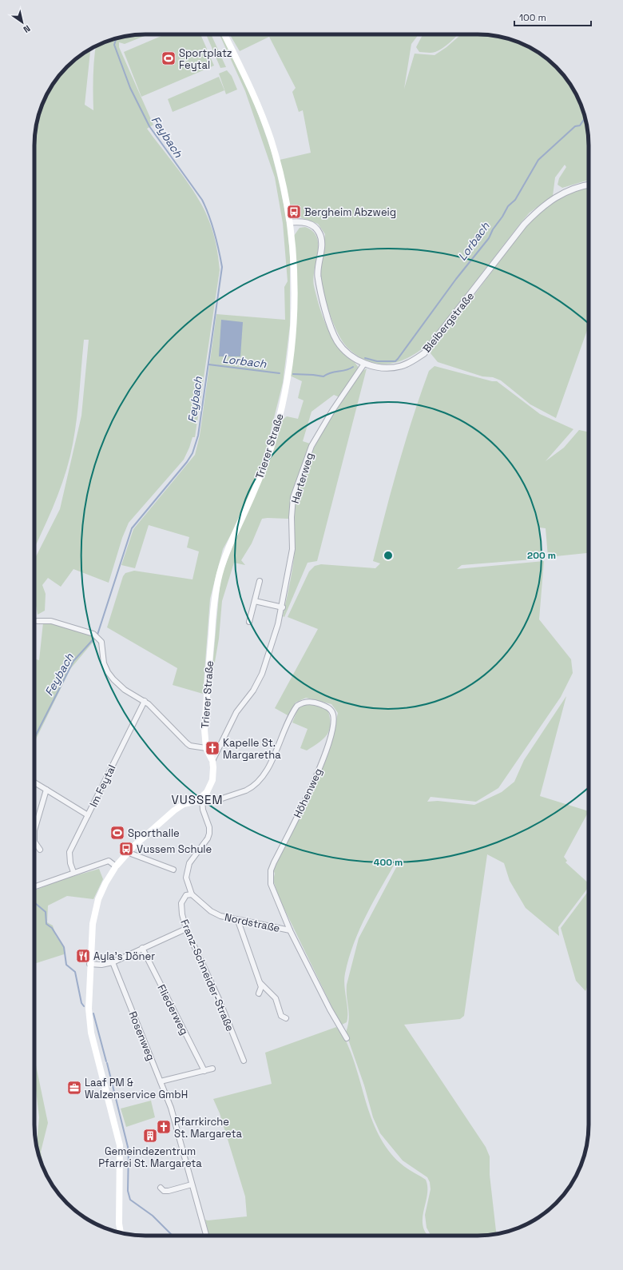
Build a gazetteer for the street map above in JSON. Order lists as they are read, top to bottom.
{
  "streets": {
    "main road": ["Trierer Straße"],
    "street": [
      "Bleibergstraße",
      "Harterweg",
      "Im Feytal",
      "Höhenweg",
      "Nordstraße",
      "Franz-Schneider-Straße",
      "Fliederweg",
      "Rosenweg"
    ]
  },
  "crossings": [
    ["Bleibergstraße", "Trierer Straße"],
    ["Bleibergstraße", "Harterweg"],
    ["Trierer Straße", "Harterweg"],
    ["Trierer Straße", "Höhenweg"],
    ["Höhenweg", "Nordstraße"],
    ["Nordstraße", "Franz-Schneider-Straße"]
  ],
  "districts": ["VUSSEM"],
  "water": ["Feybach", "Lorbach"],
  "places": {
    "sports": ["Sportplatz Feytal", "Sporthalle"],
    "bus stop": ["Bergheim Abzweig", "Vussem Schule"],
    "church": ["Kapelle St. Margaretha", "Pfarrkirche St. Margareta"],
    "restaurant": ["Ayla's Döner"],
    "office": ["Laaf PM & Walzenservice GmbH"],
    "building": ["Gemeindezentrum Pfarrei St. Margareta"]
  },
  "scale_bar": "100 m",
  "north": "bottom right",
  "rings": ["200 m", "400 m"]
}
